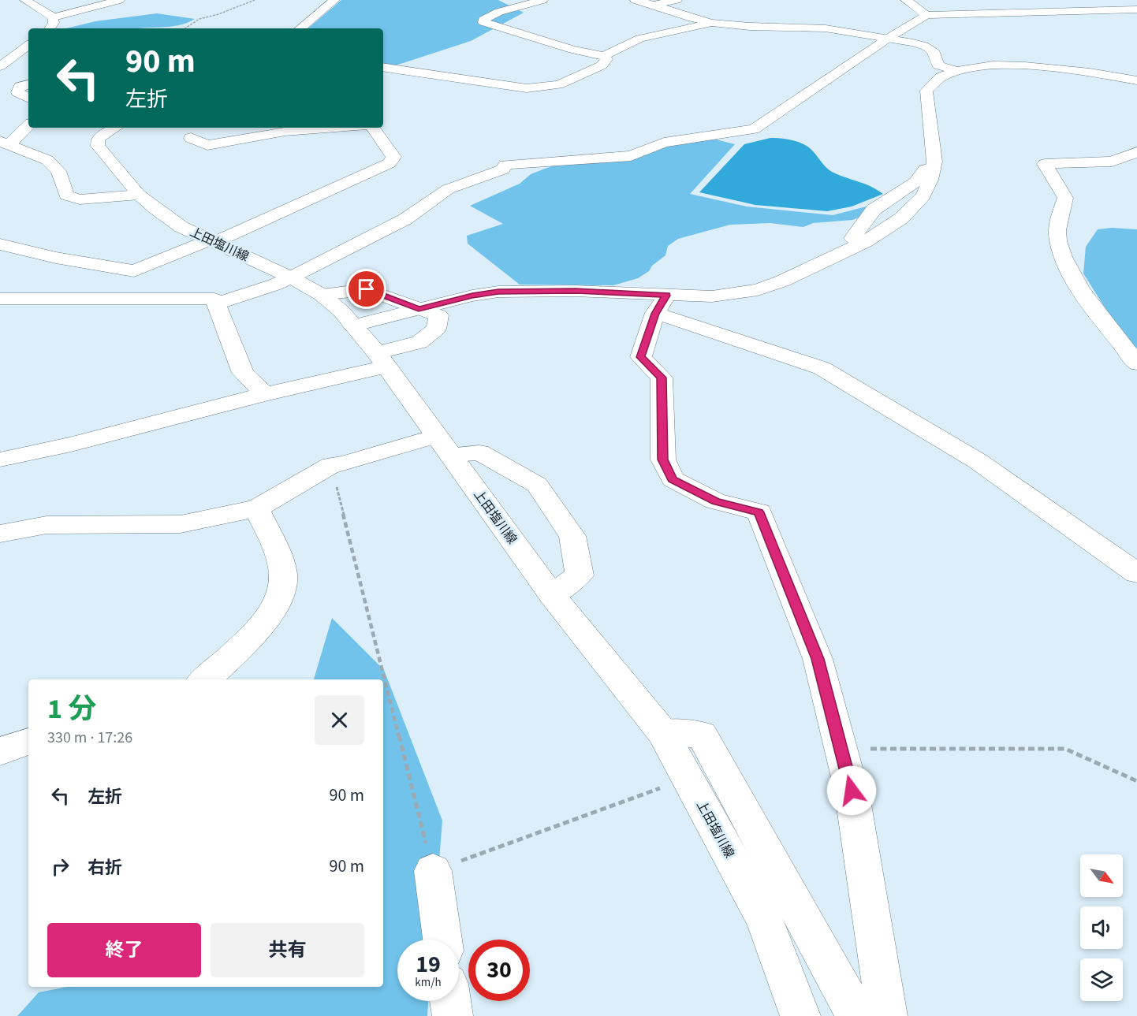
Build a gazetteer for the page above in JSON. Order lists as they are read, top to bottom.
{
  "streets": {
    "street": ["上田塩川線"]
  },
  "north": "bottom right",
  "page": {
    "turn": ["90 m", "左折"],
    "heading": ["1 分", "330 m · 17:26"],
    "list": [
      {
        "name": "左折",
        "value": "90 m"
      },
      {
        "name": "右折",
        "value": "90 m"
      }
    ],
    "buttons": ["終了", "共有"],
    "speed": "19 km/h",
    "limit": "30"
  }
}
